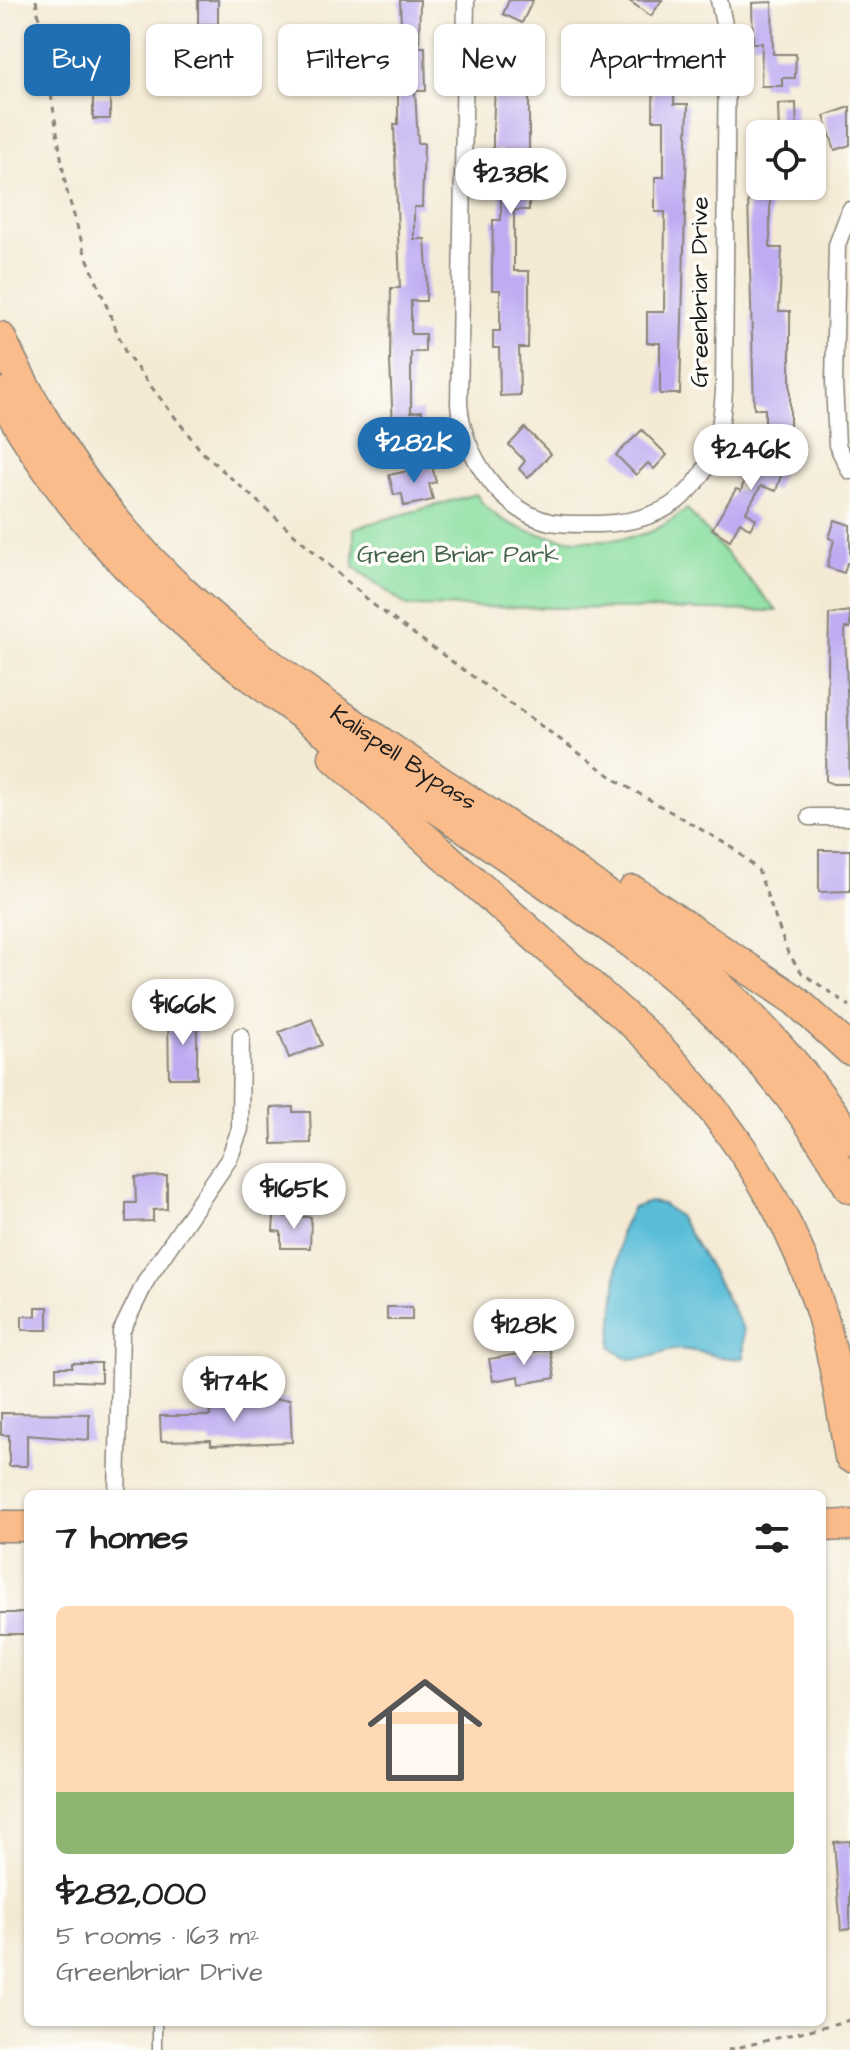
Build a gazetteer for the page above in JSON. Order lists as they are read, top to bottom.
{
  "streets": {
    "highway": ["Kalispell Bypass"],
    "street": ["Greenbriar Drive"]
  },
  "parks": ["Green Briar Park"],
  "page": {
    "chip": [
      "Buy",
      "Rent",
      "Filters",
      "New",
      "Apartment"
    ],
    "price": [
      "$238K",
      "$282K",
      "$246K",
      "$166K",
      "$165K",
      "$128K",
      "$174K"
    ],
    "heading": "7 homes",
    "list": [
      {
        "name": "$282,000",
        "note": "5 rooms · 163 m² · Greenbriar Drive"
      }
    ]
  }
}
